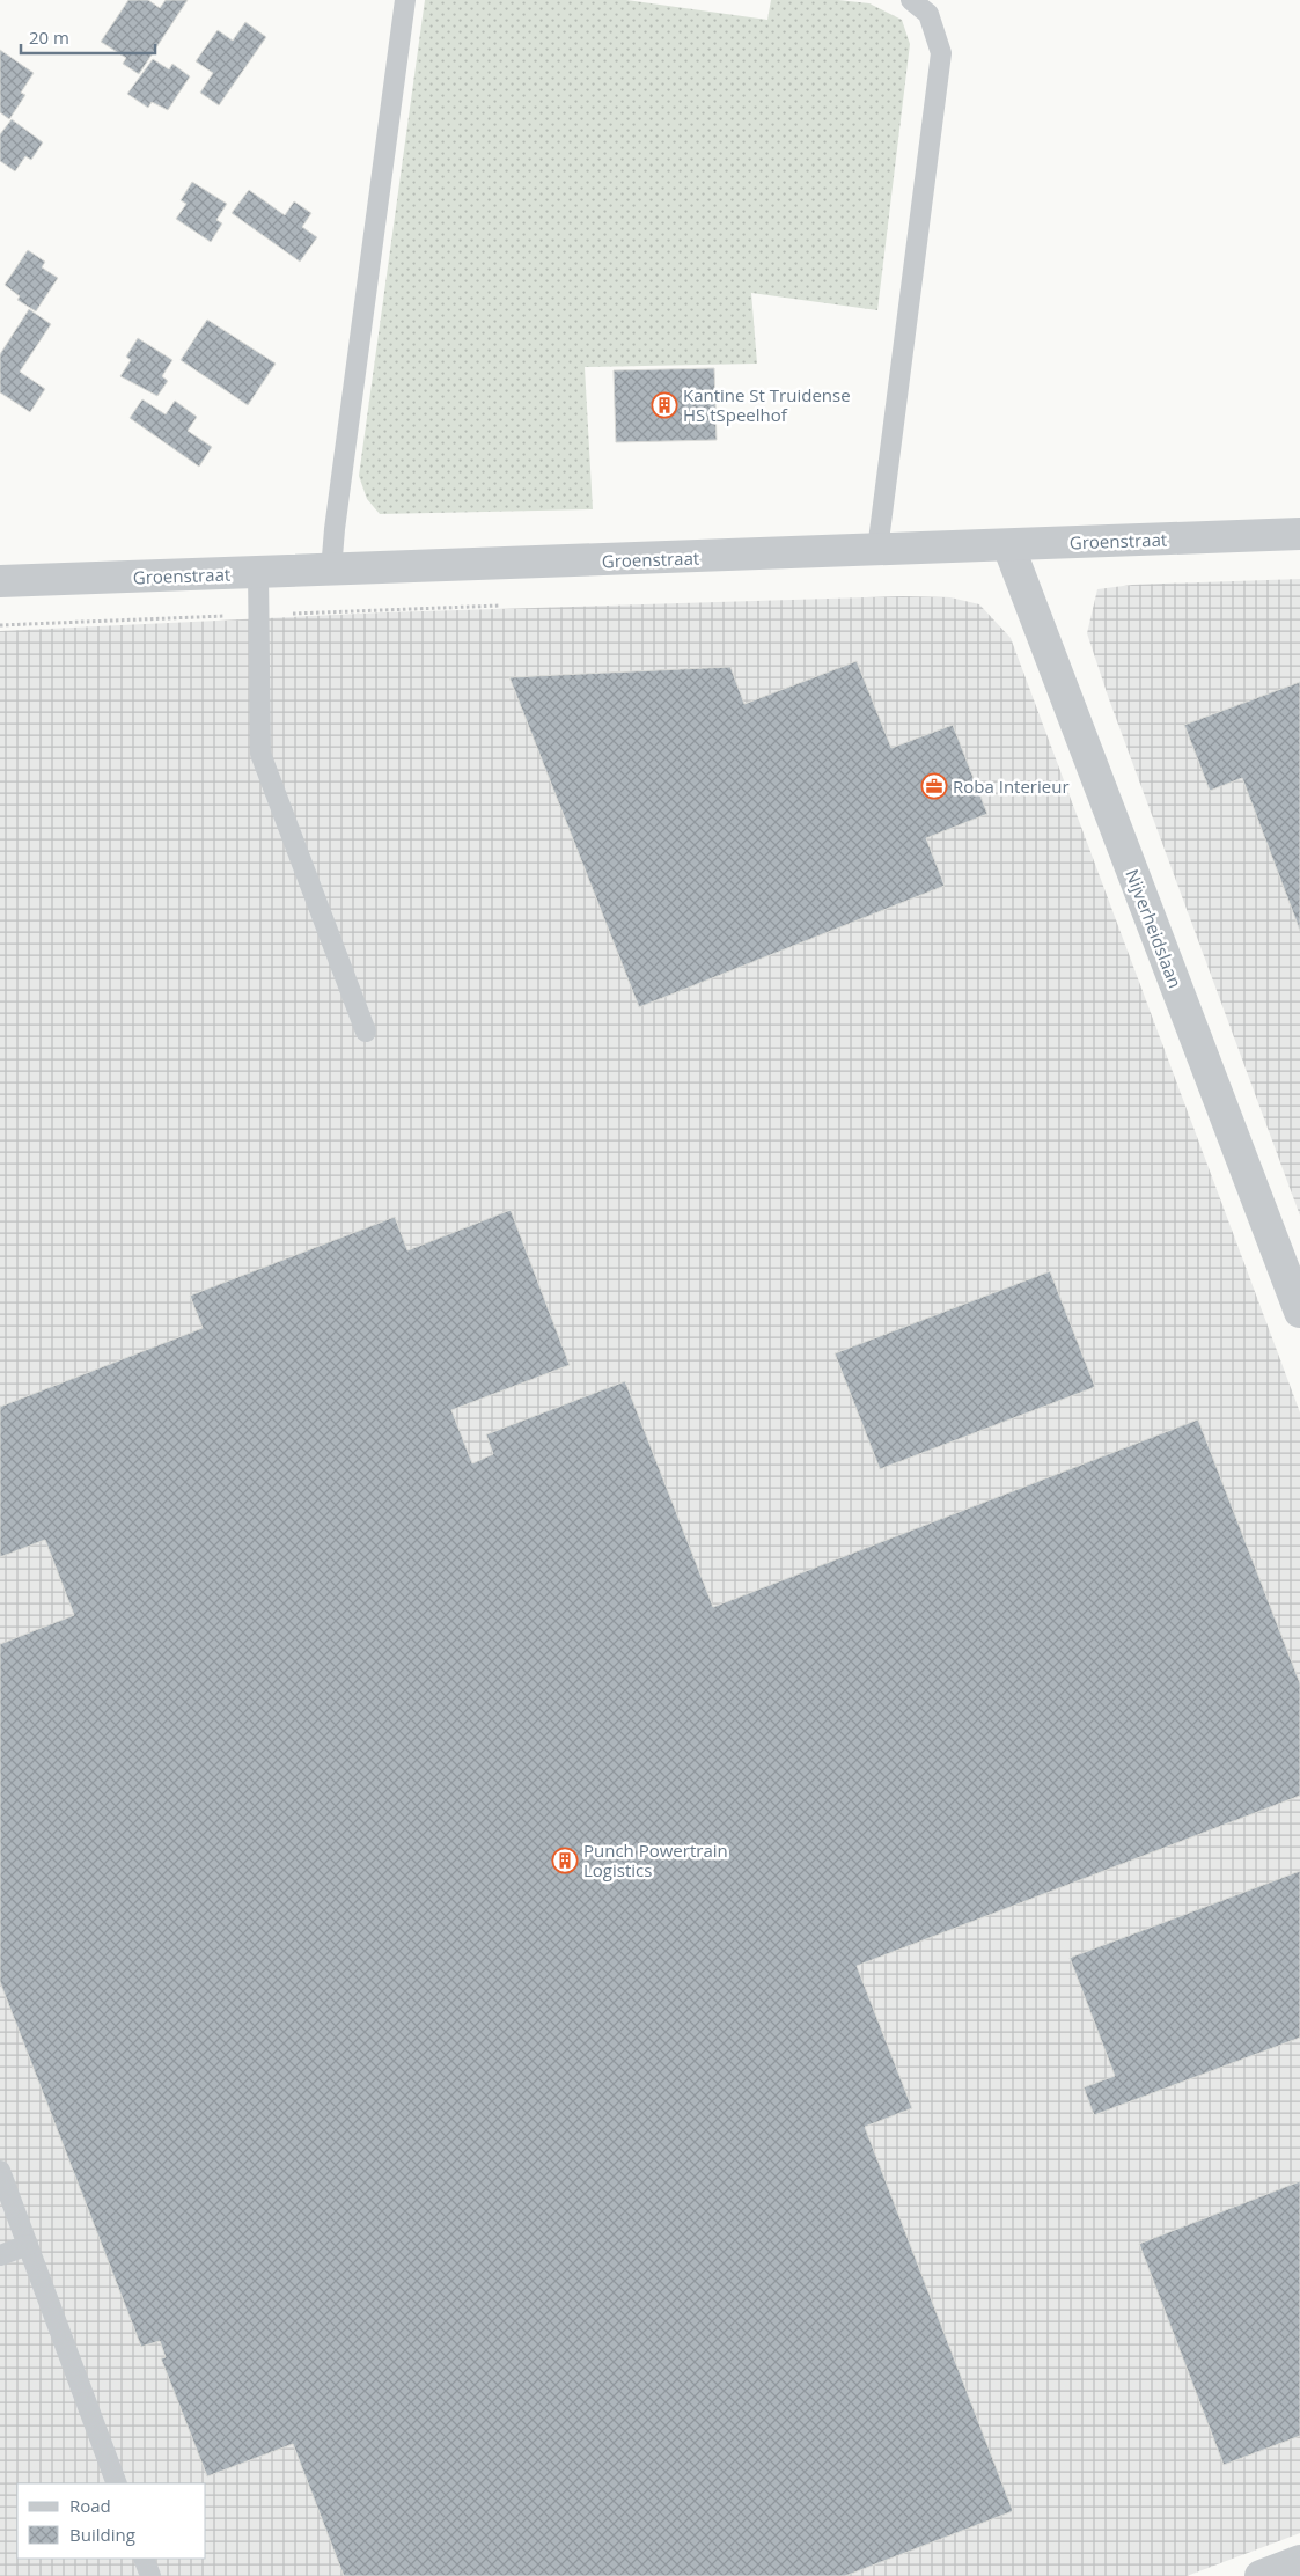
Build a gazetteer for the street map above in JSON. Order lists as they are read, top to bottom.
{
  "streets": {
    "street": ["Groenstraat", "Nijverheidslaan"]
  },
  "crossings": [
    ["Groenstraat", "Nijverheidslaan"]
  ],
  "places": {
    "building": ["Kantine St Truidense HS tSpeelhof", "Punch Powertrain Logistics"],
    "office": ["Roba Interieur"]
  },
  "legend": ["Road", "Building"],
  "scale_bar": "20 m"
}
